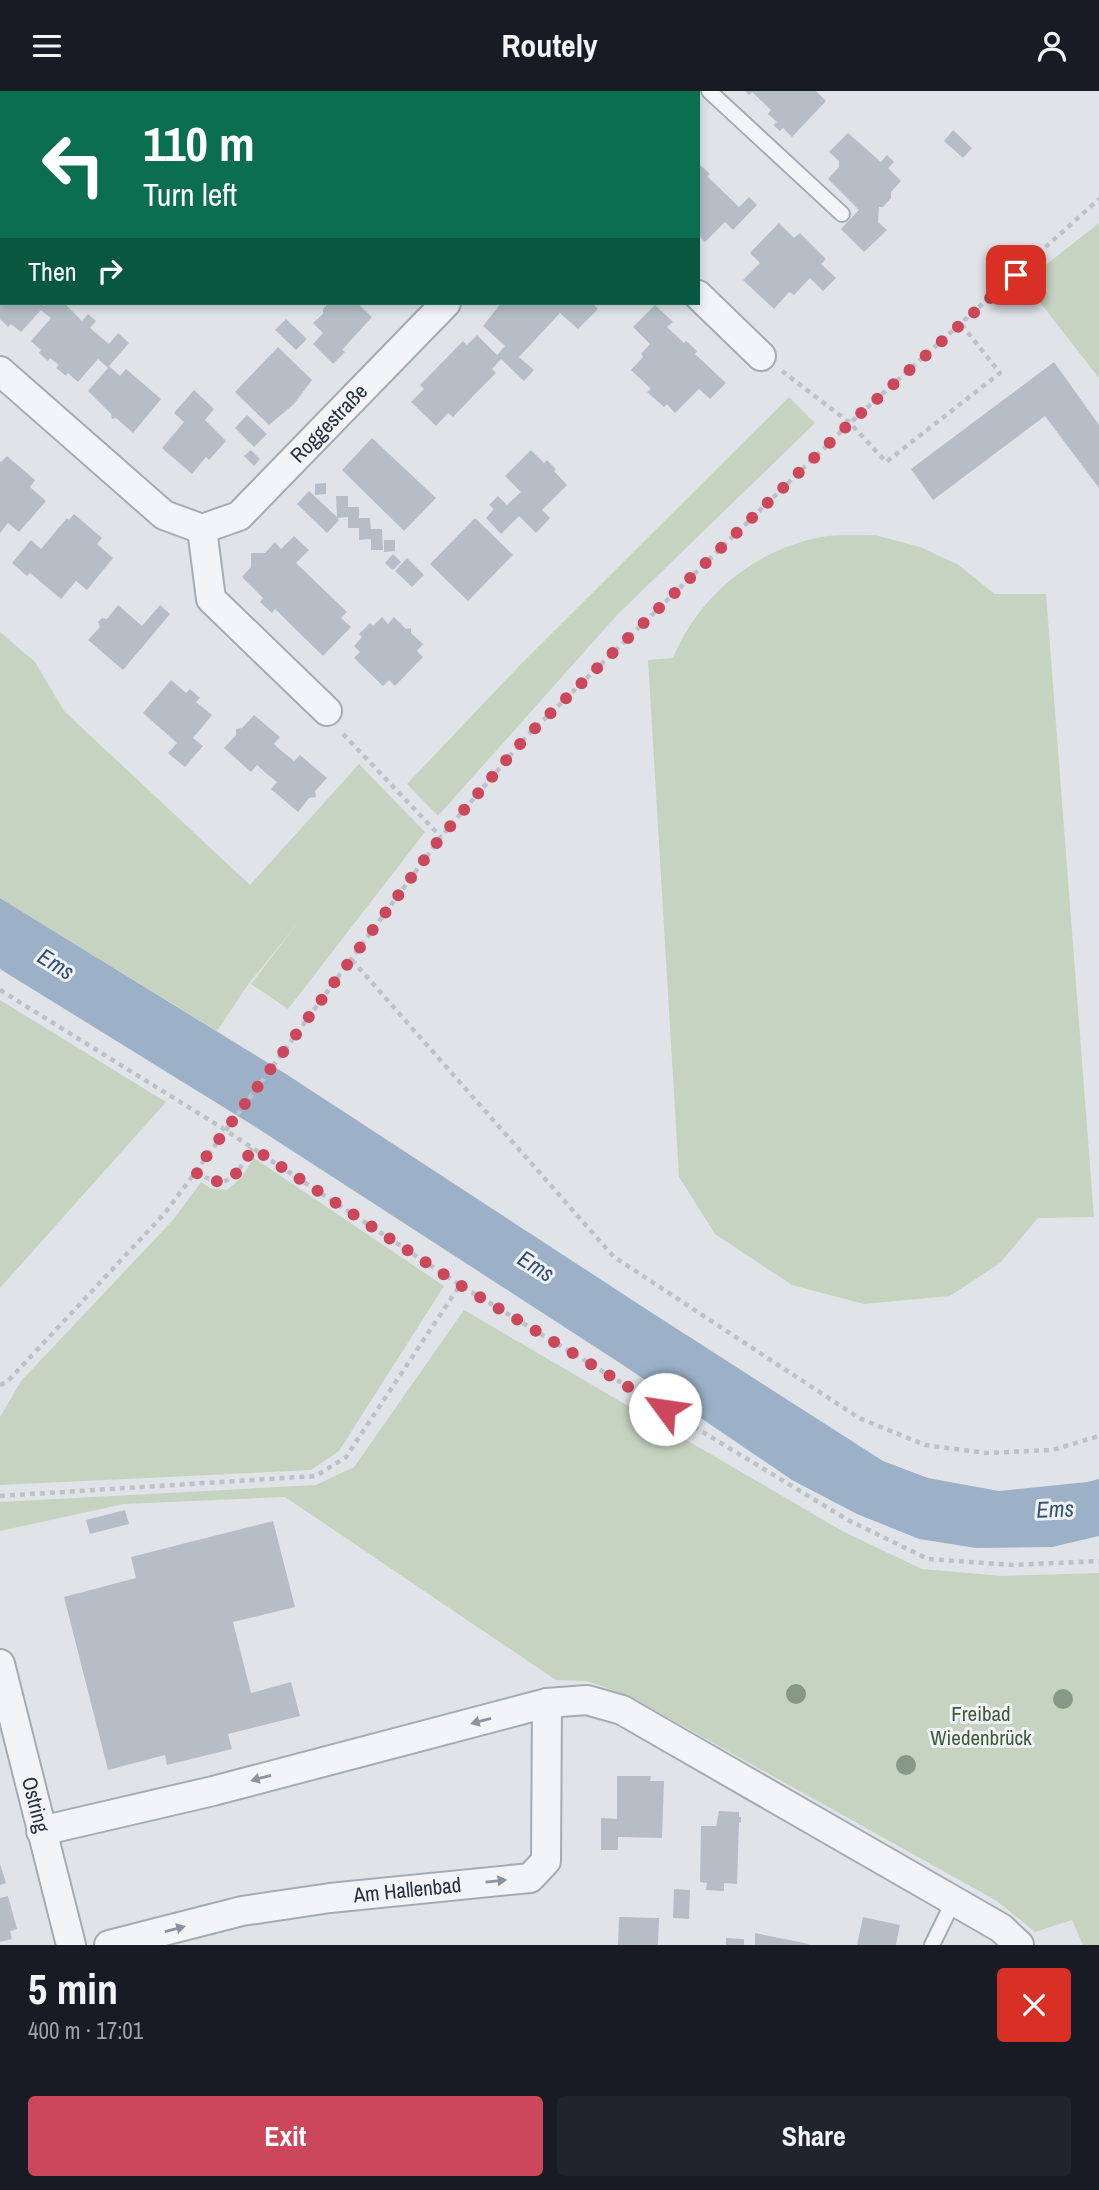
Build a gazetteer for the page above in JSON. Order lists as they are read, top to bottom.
{
  "streets": {
    "street": ["Roggestraße", "Ostring", "Am Hallenbad"]
  },
  "water": ["Ems"],
  "parks": ["Freibad Wiedenbrück"],
  "page": {
    "header": "Routely",
    "turn": ["110 m", "Turn left"],
    "then": "Then",
    "heading": ["5 min", "400 m · 17:01"],
    "buttons": ["Exit", "Share"]
  }
}
